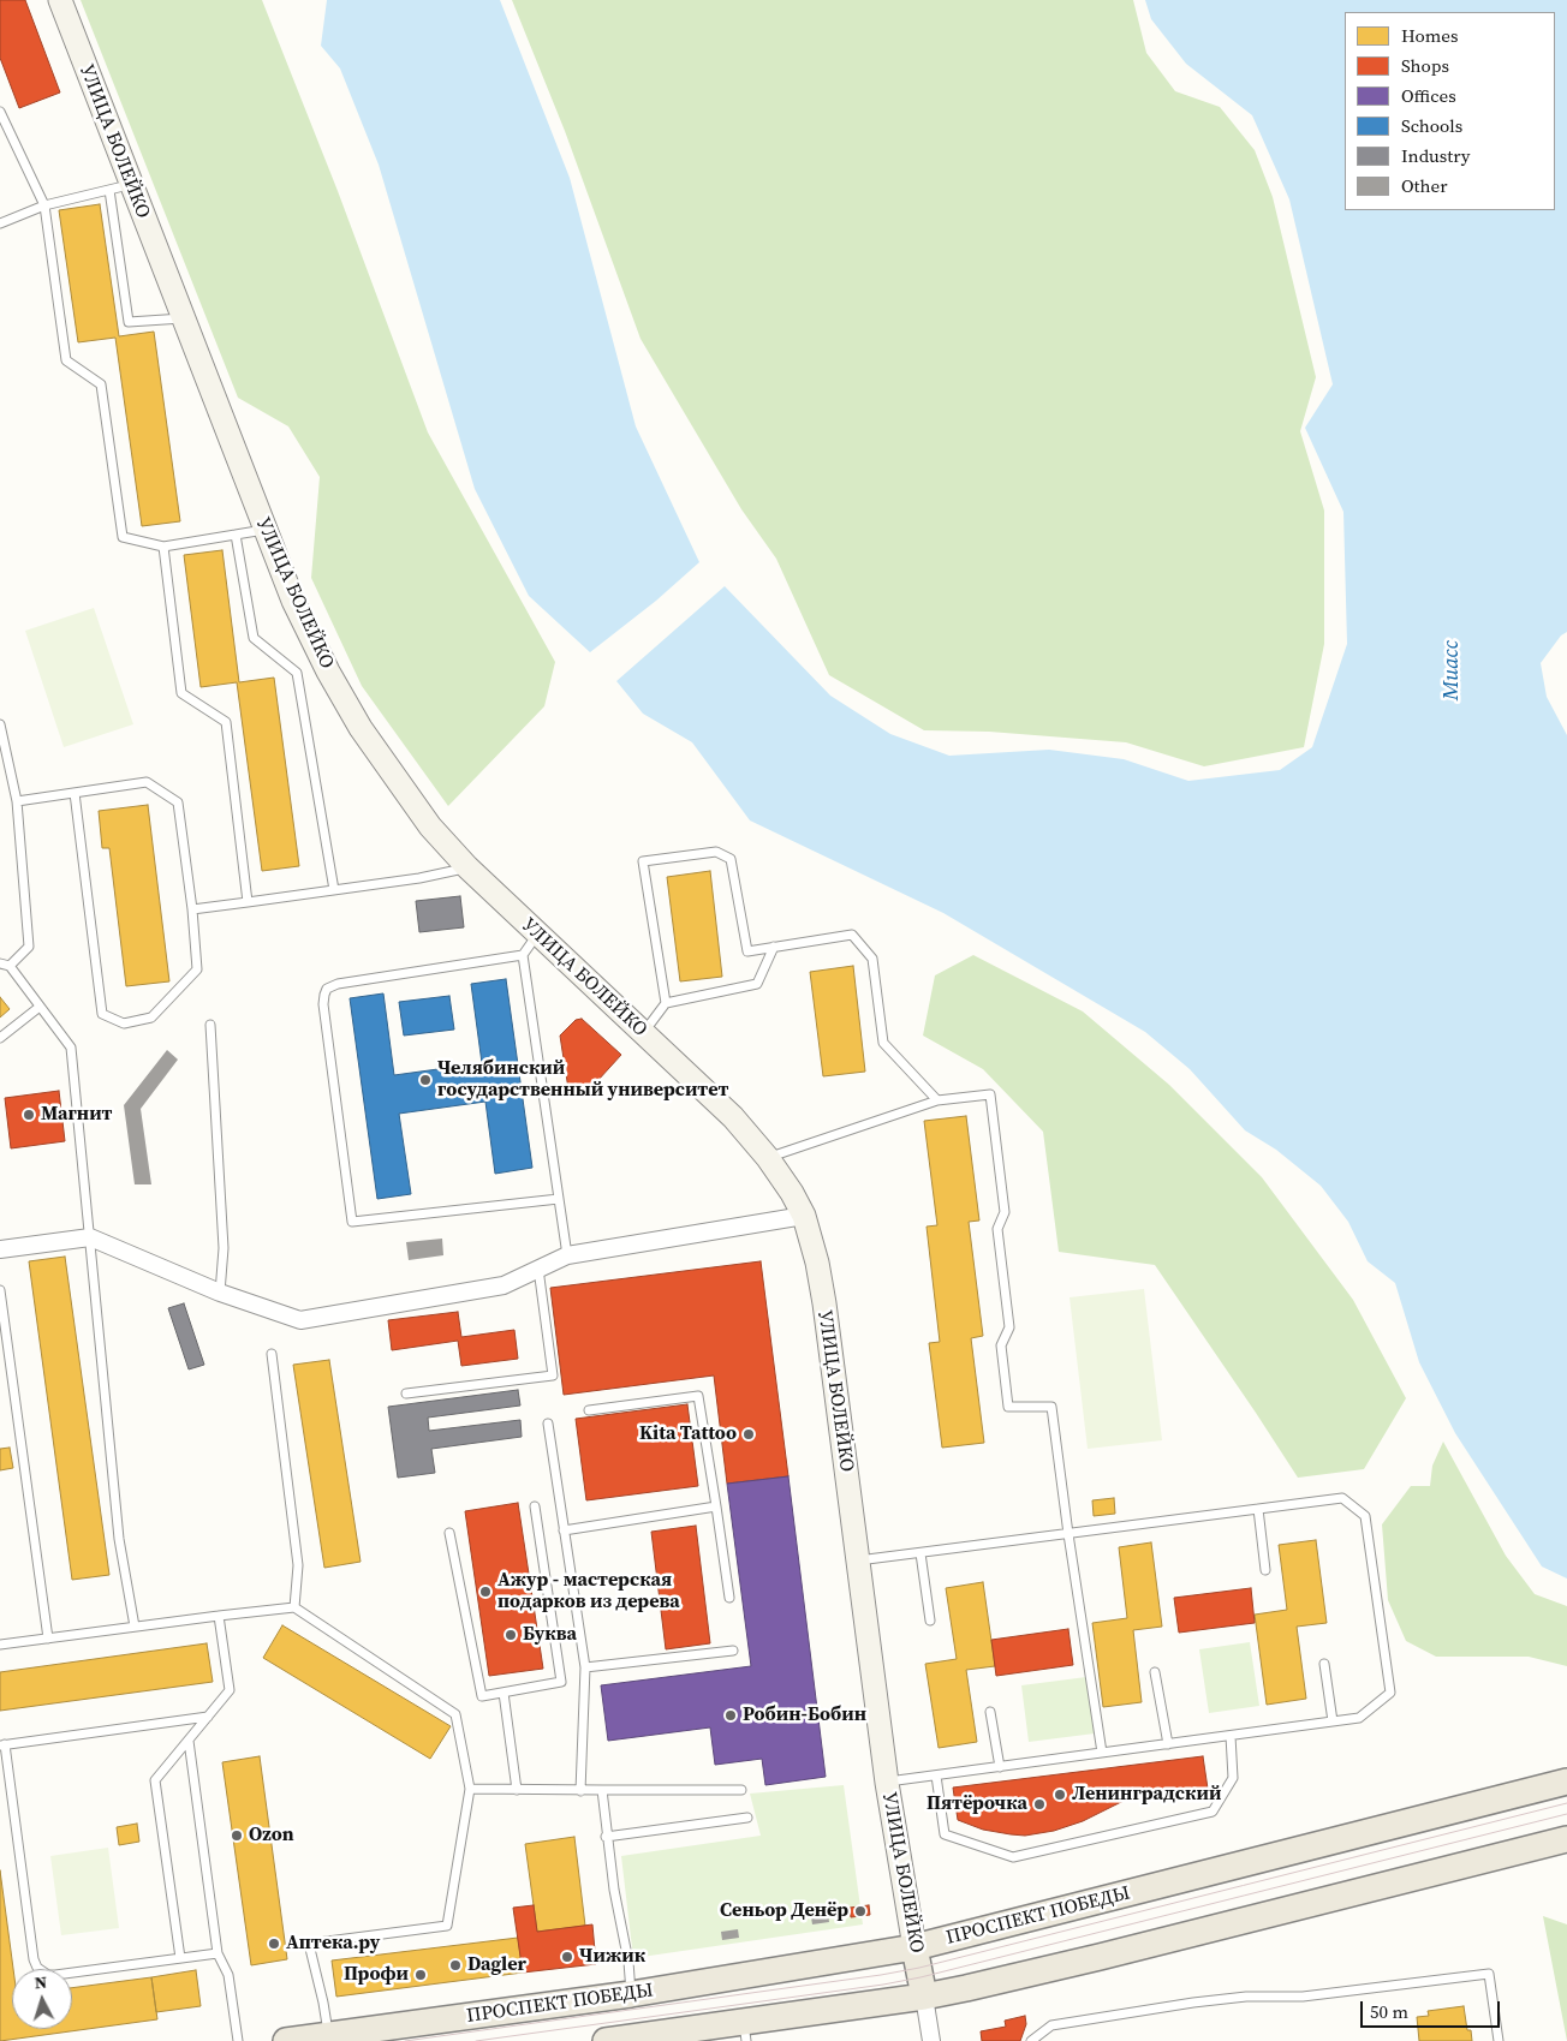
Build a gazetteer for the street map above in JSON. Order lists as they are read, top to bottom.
{
  "streets": {
    "main road": ["УЛИЦА БОЛЕЙКО", "ПРОСПЕКТ ПОБЕДЫ"]
  },
  "crossings": [
    ["УЛИЦА БОЛЕЙКО", "ПРОСПЕКТ ПОБЕДЫ"]
  ],
  "water": ["Миасс"],
  "places": [
    "Челябинский государственный университет",
    "Магнит",
    "Kita Tattoo",
    "Ажур - мастерская подарков из дерева",
    "Буква",
    "Робин-Бобин",
    "Ленинградский",
    "Пятёрочка",
    "Ozon",
    "Сеньор Денёр",
    "Аптека.ру",
    "Чижик",
    "Dagler",
    "Профи"
  ],
  "legend": [
    "Homes",
    "Shops",
    "Offices",
    "Schools",
    "Industry",
    "Other"
  ],
  "scale_bar": "50 m",
  "north": "top"
}
